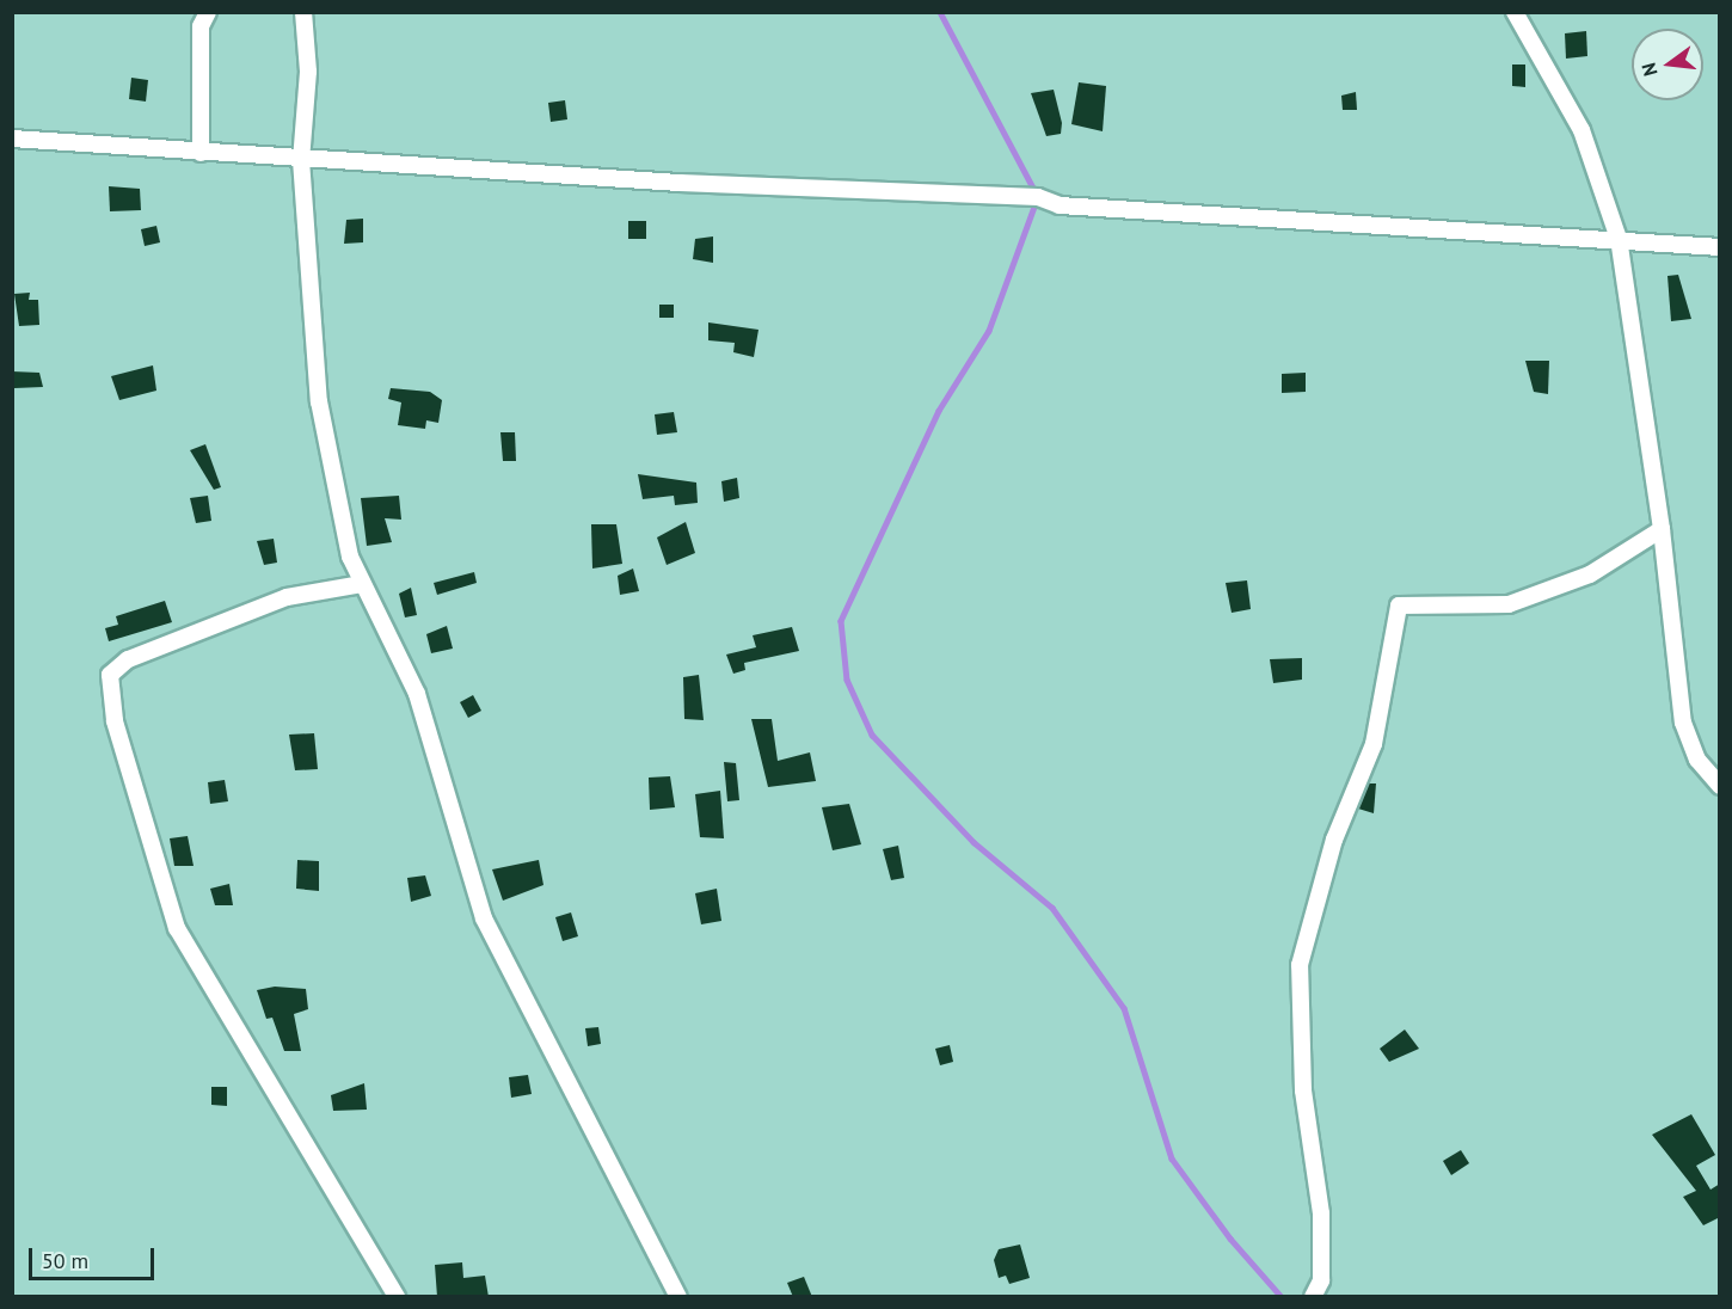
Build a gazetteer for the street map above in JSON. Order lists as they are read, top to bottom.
{
  "scale_bar": "50 m",
  "north": "left"
}
